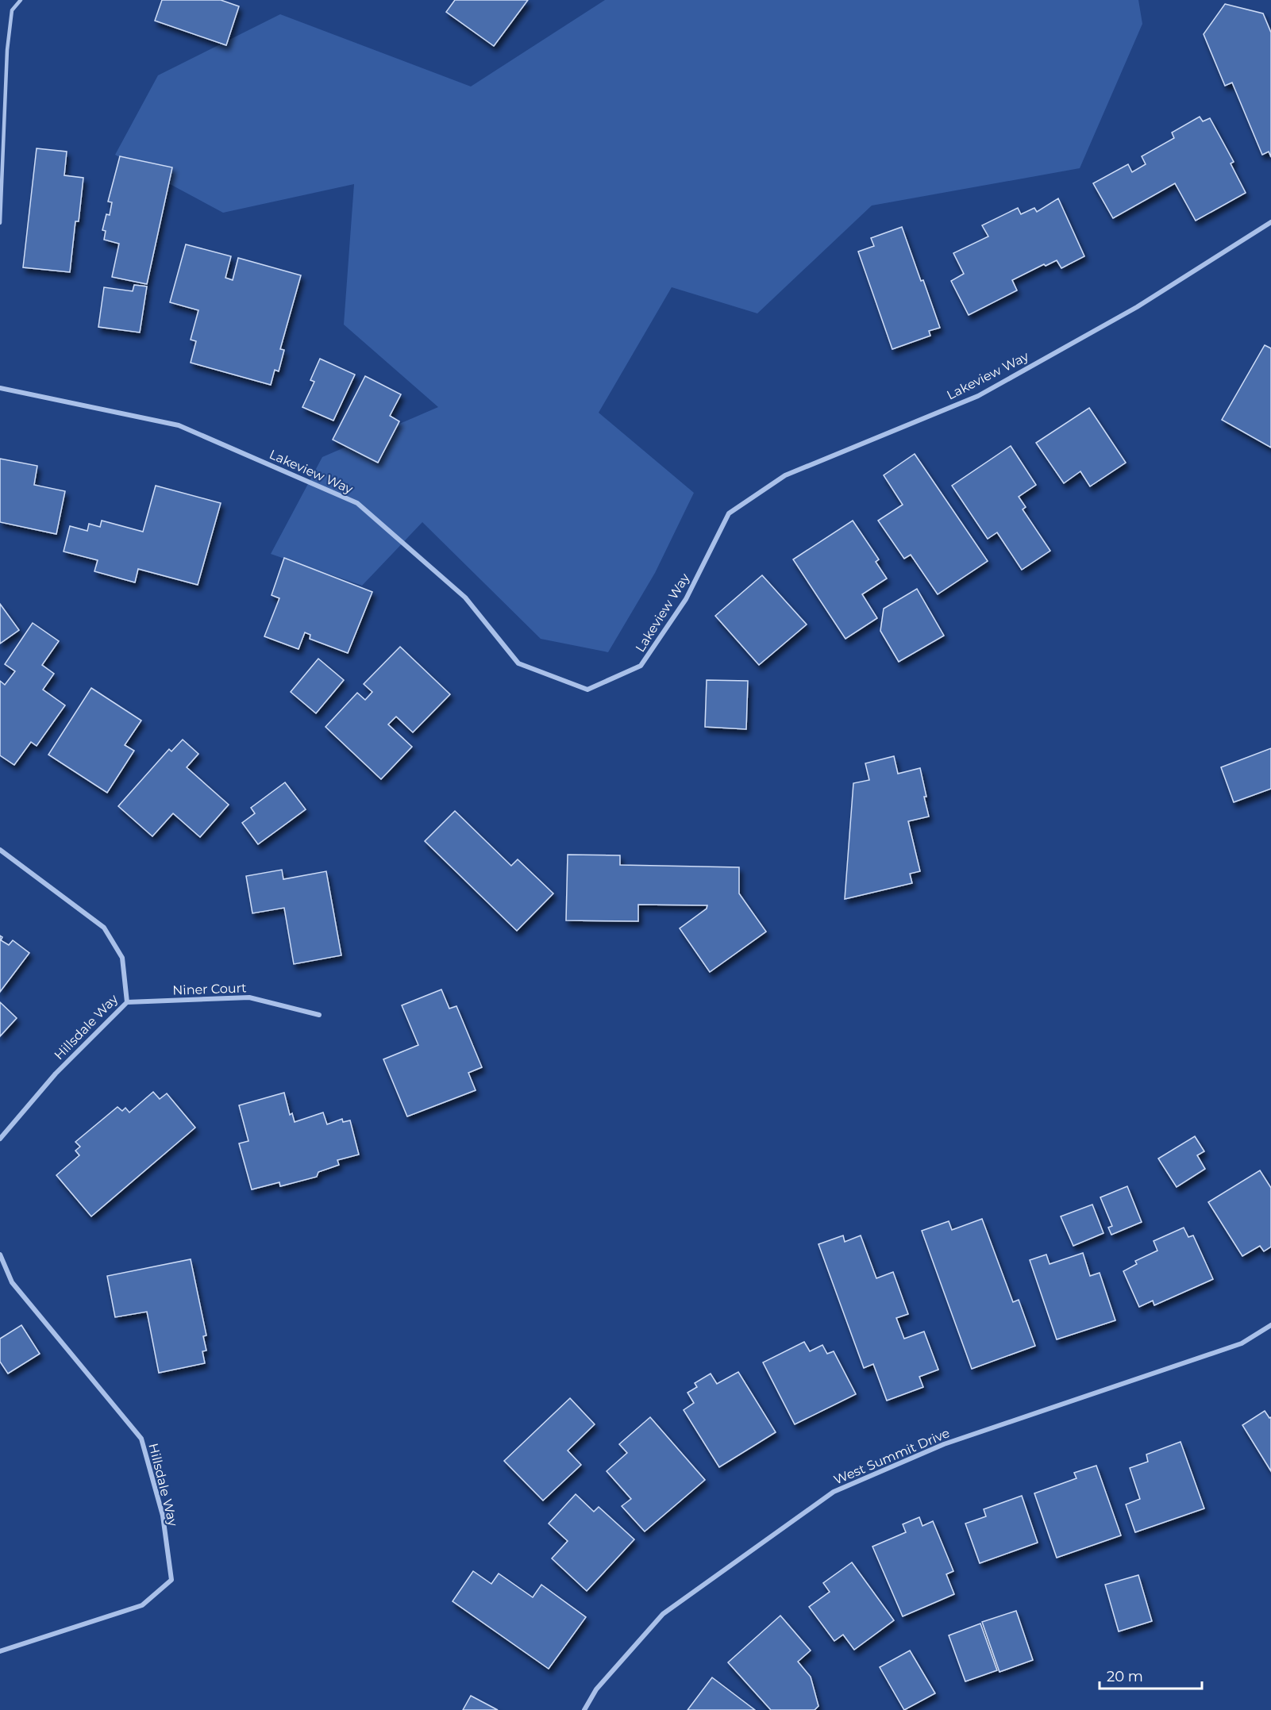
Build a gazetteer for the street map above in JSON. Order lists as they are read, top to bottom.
{
  "streets": {
    "street": [
      "Lakeview Way",
      "Niner Court",
      "Hillsdale Way",
      "West Summit Drive"
    ]
  },
  "crossings": [
    ["Niner Court", "Hillsdale Way"]
  ],
  "scale_bar": "20 m"
}
